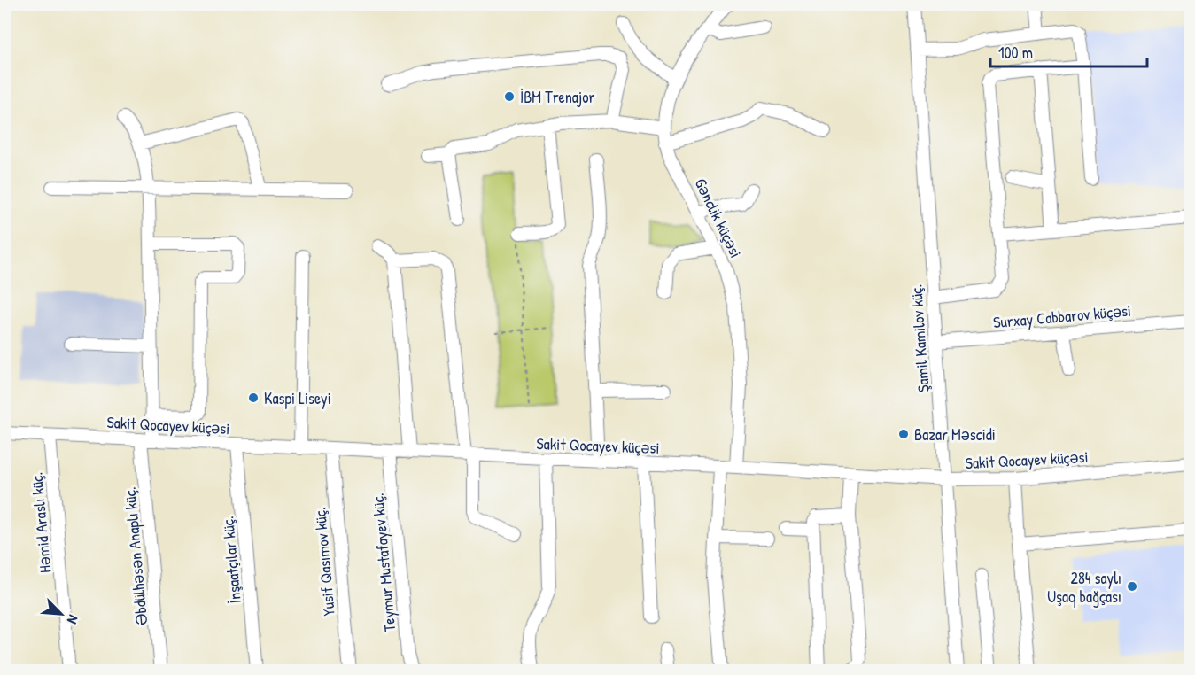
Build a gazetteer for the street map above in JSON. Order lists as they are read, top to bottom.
{
  "streets": {
    "street": [
      "Gənclik küçəsi",
      "Surxay Cabbarov küçəsi",
      "Şamil Kamilov küç.",
      "Sakit Qocayev küçəsi",
      "Həmid Araslı küç.",
      "Əbdülhəsən Anaplı küç.",
      "İnşaatçılar küç.",
      "Yusif Qasımov küç.",
      "Teymur Mustafayev küç."
    ]
  },
  "crossings": [
    ["Gənclik küçəsi", "Sakit Qocayev küçəsi"],
    ["Surxay Cabbarov küçəsi", "Şamil Kamilov küç."],
    ["Şamil Kamilov küç.", "Sakit Qocayev küçəsi"],
    ["Sakit Qocayev küçəsi", "Həmid Araslı küç."],
    ["Sakit Qocayev küçəsi", "Əbdülhəsən Anaplı küç."],
    ["Sakit Qocayev küçəsi", "İnşaatçılar küç."],
    ["Sakit Qocayev küçəsi", "Yusif Qasımov küç."],
    ["Sakit Qocayev küçəsi", "Teymur Mustafayev küç."]
  ],
  "places": [
    "İBM Trenajor",
    "Kaspi Liseyi",
    "Bazar Məscidi",
    "284 saylı Uşaq bağçası"
  ],
  "scale_bar": "100 m",
  "north": "bottom right"
}
